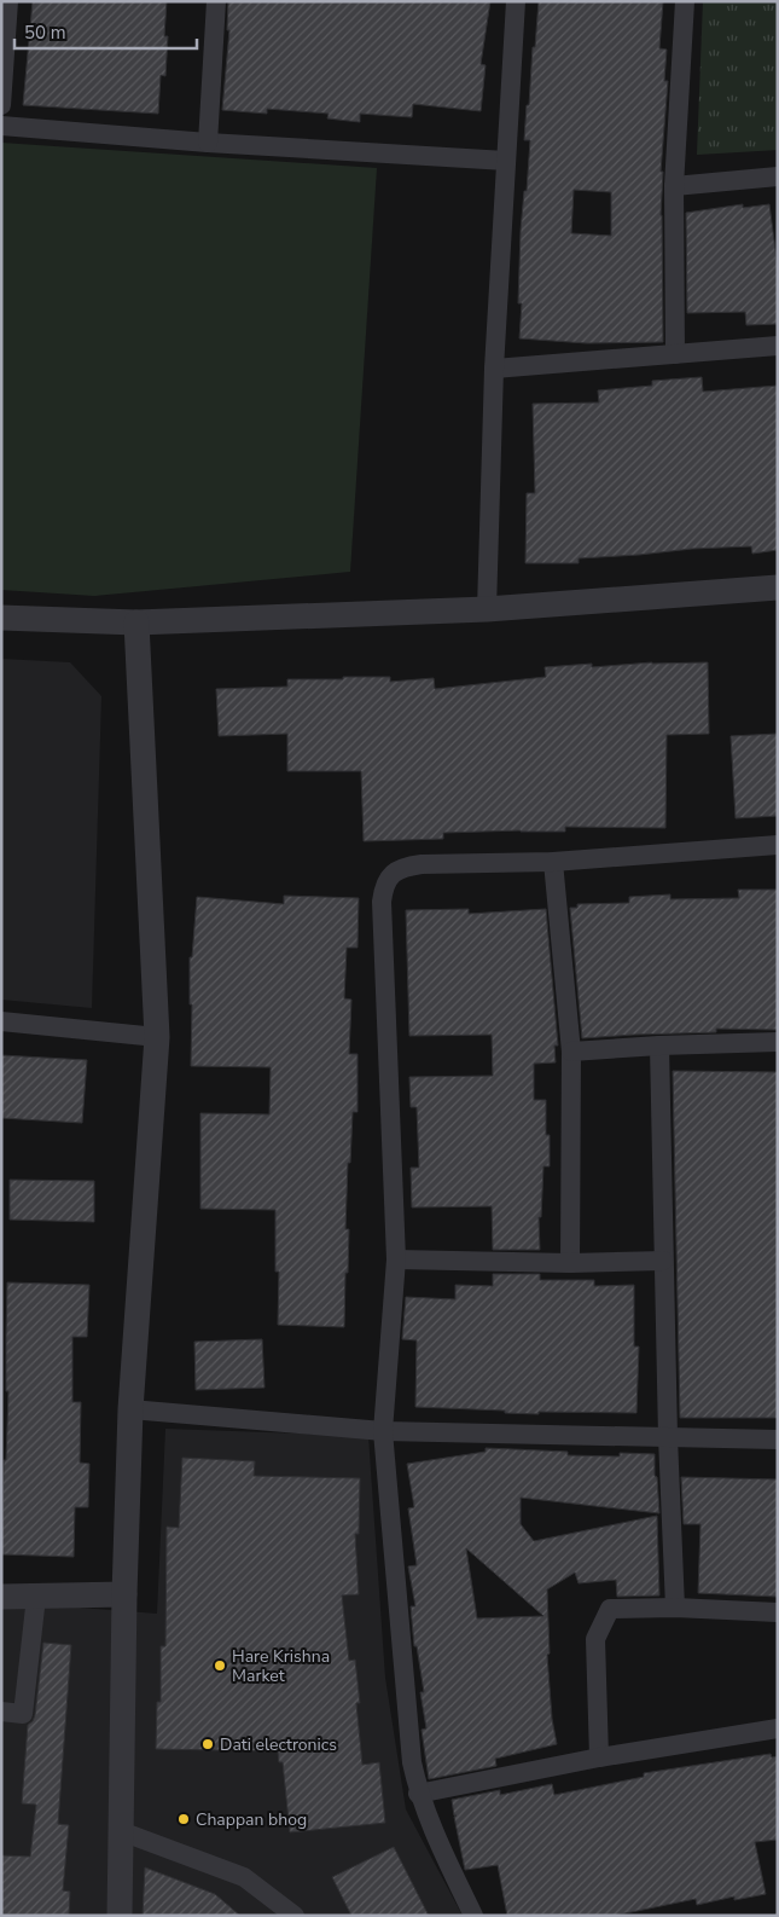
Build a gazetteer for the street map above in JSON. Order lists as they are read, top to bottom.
{
  "places": ["Hare Krishna Market", "Dati electronics", "Chappan bhog"],
  "scale_bar": "50 m"
}
